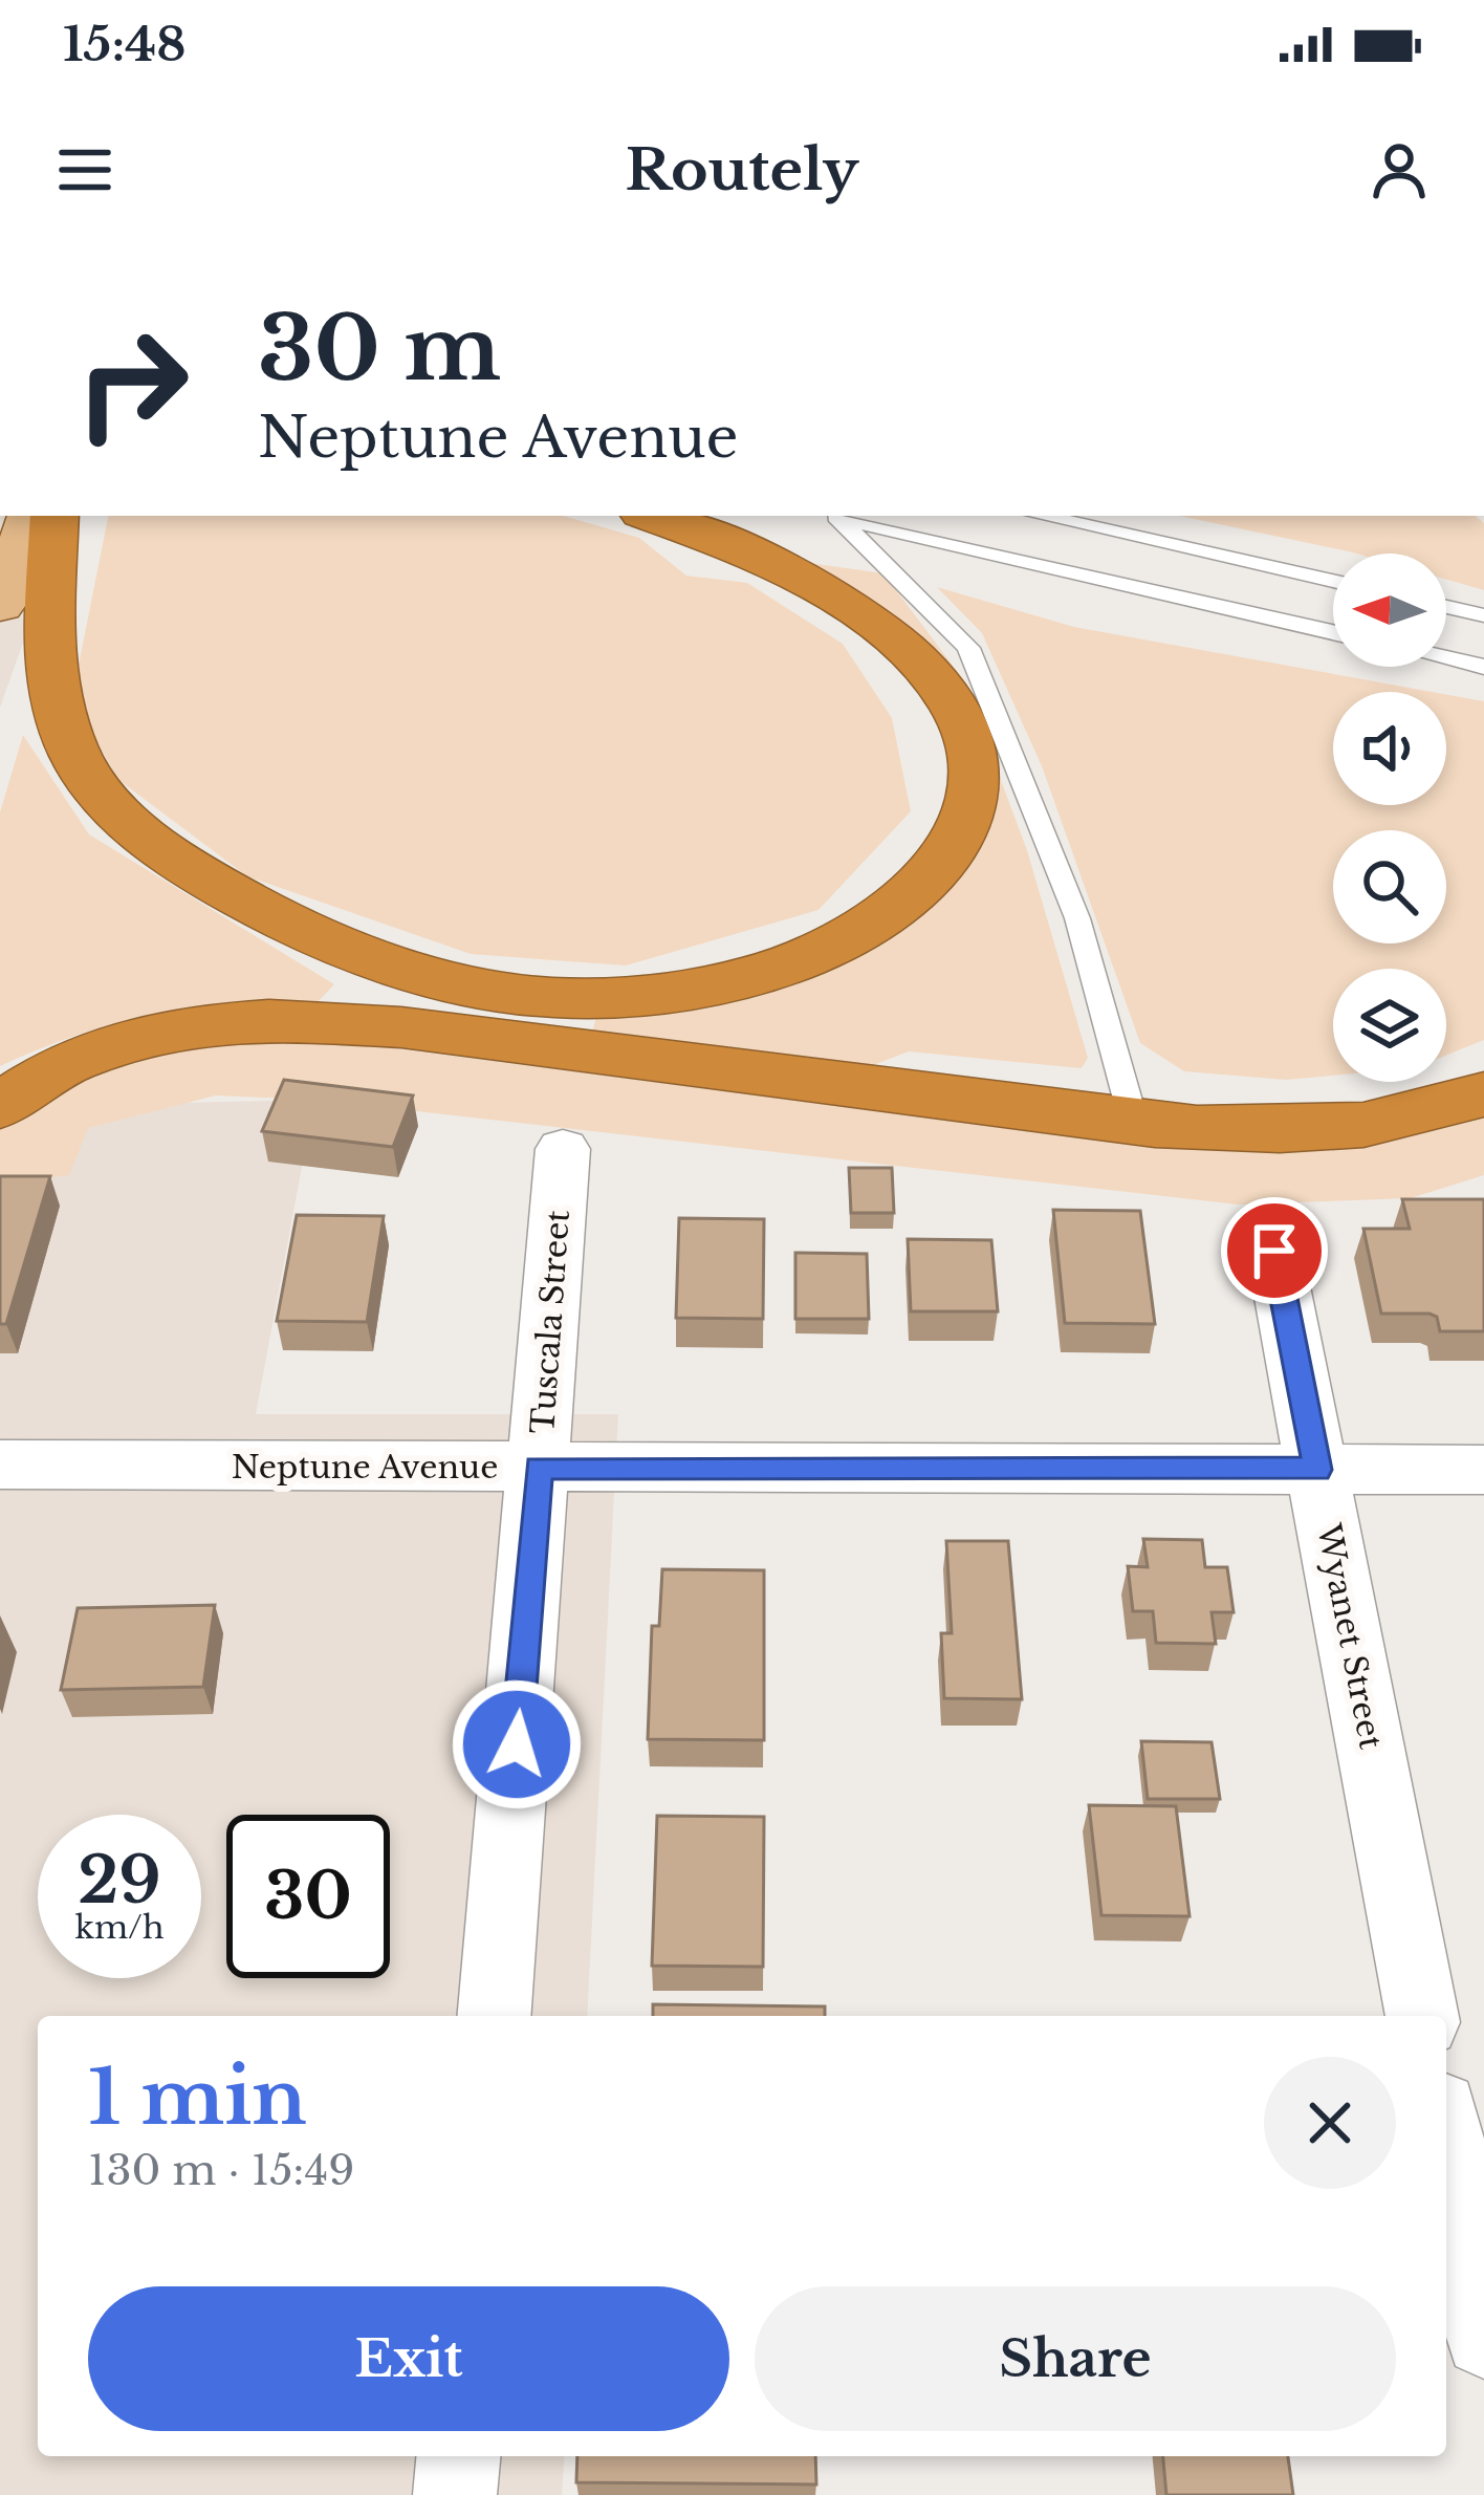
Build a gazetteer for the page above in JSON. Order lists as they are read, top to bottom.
{
  "streets": {
    "street": ["Tuscala Street", "Neptune Avenue", "Wyanet Street"]
  },
  "crossings": [
    ["Tuscala Street", "Neptune Avenue"],
    ["Neptune Avenue", "Wyanet Street"]
  ],
  "north": "left",
  "page": {
    "status": "15:48",
    "header": "Routely",
    "turn": ["30 m", "Neptune Avenue"],
    "speed": "29 km/h",
    "limit": "30",
    "heading": ["1 min", "130 m · 15:49"],
    "buttons": ["Exit", "Share"]
  }
}
